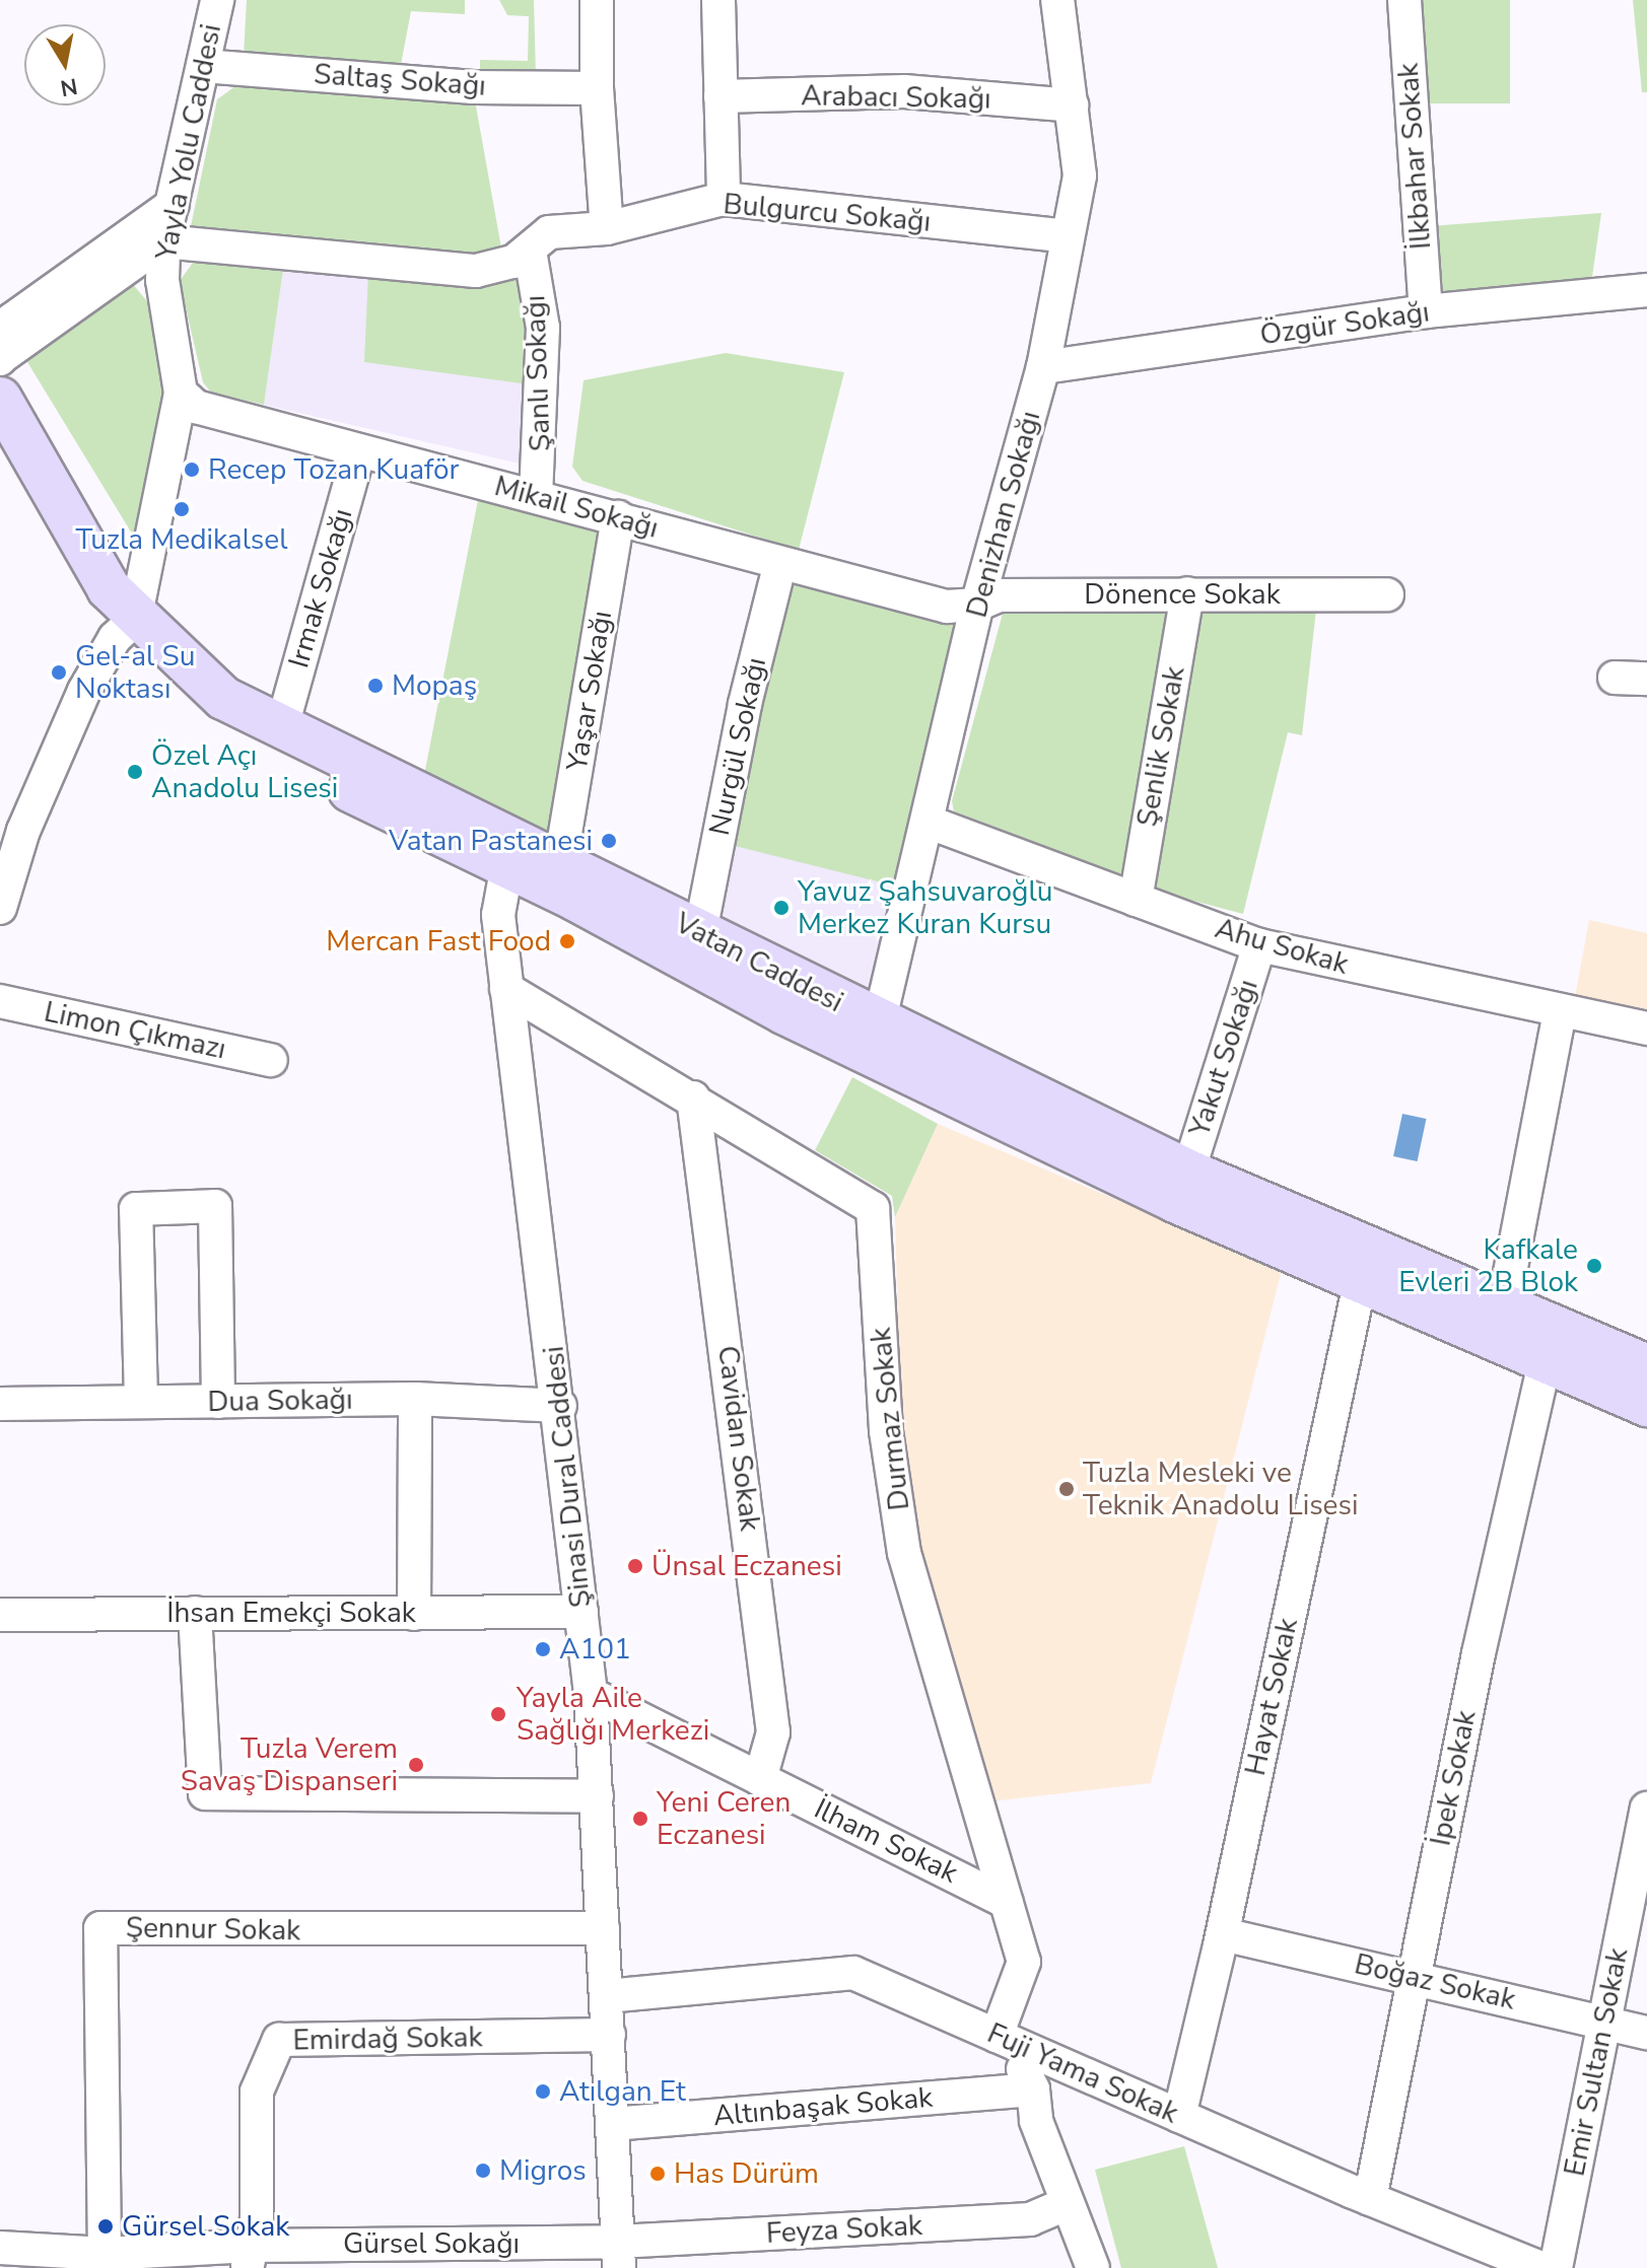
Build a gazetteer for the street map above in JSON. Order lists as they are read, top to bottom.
{
  "streets": {
    "main road": ["Vatan Caddesi"],
    "street": [
      "Saltaş Sokağı",
      "Arabacı Sokağı",
      "Yayla Yolu Caddesi",
      "İlkbahar Sokak",
      "Bulgurcu Sokağı",
      "Özgür Sokağı",
      "Şanlı Sokağı",
      "Mikail Sokağı",
      "Denizhan Sokağı",
      "Irmak Sokağı",
      "Dönence Sokak",
      "Yaşar Sokağı",
      "Nurgül Sokağı",
      "Şenlik Sokak",
      "Ahu Sokak",
      "Limon Çıkmazı",
      "Yakut Sokağı",
      "Dua Sokağı",
      "Durmaz Sokak",
      "Cavidan Sokak",
      "Şinasi Dural Caddesi",
      "İhsan Emekçi Sokak",
      "Hayat Sokak",
      "İpek Sokak",
      "İlham Sokak",
      "Şennur Sokak",
      "Boğaz Sokak",
      "Emirdağ Sokak",
      "Emir Sultan Sokak",
      "Fuji Yama Sokak",
      "Altınbaşak Sokak",
      "Feyza Sokak",
      "Gürsel Sokağı"
    ]
  },
  "crossings": [
    ["Saltaş Sokağı", "Yayla Yolu Caddesi"],
    ["Arabacı Sokağı", "Denizhan Sokağı"],
    ["Yayla Yolu Caddesi", "Bulgurcu Sokağı"],
    ["Yayla Yolu Caddesi", "Mikail Sokağı"],
    ["Yayla Yolu Caddesi", "Vatan Caddesi"],
    ["İlkbahar Sokak", "Özgür Sokağı"],
    ["Bulgurcu Sokağı", "Şanlı Sokağı"],
    ["Bulgurcu Sokağı", "Denizhan Sokağı"],
    ["Özgür Sokağı", "Denizhan Sokağı"],
    ["Şanlı Sokağı", "Mikail Sokağı"],
    ["Mikail Sokağı", "Denizhan Sokağı"],
    ["Mikail Sokağı", "Irmak Sokağı"],
    ["Mikail Sokağı", "Dönence Sokak"],
    ["Mikail Sokağı", "Yaşar Sokağı"],
    ["Mikail Sokağı", "Nurgül Sokağı"],
    ["Denizhan Sokağı", "Dönence Sokak"],
    ["Denizhan Sokağı", "Ahu Sokak"],
    ["Denizhan Sokağı", "Vatan Caddesi"],
    ["Irmak Sokağı", "Vatan Caddesi"],
    ["Dönence Sokak", "Şenlik Sokak"],
    ["Yaşar Sokağı", "Vatan Caddesi"],
    ["Nurgül Sokağı", "Vatan Caddesi"],
    ["Şenlik Sokak", "Ahu Sokak"],
    ["Ahu Sokak", "Yakut Sokağı"],
    ["Vatan Caddesi", "Yakut Sokağı"],
    ["Vatan Caddesi", "Şinasi Dural Caddesi"],
    ["Vatan Caddesi", "Hayat Sokak"],
    ["Vatan Caddesi", "İpek Sokak"],
    ["Dua Sokağı", "Şinasi Dural Caddesi"],
    ["Durmaz Sokak", "Cavidan Sokak"],
    ["Durmaz Sokak", "Şinasi Dural Caddesi"],
    ["Durmaz Sokak", "İlham Sokak"],
    ["Durmaz Sokak", "Fuji Yama Sokak"],
    ["Cavidan Sokak", "İlham Sokak"],
    ["Şinasi Dural Caddesi", "İhsan Emekçi Sokak"],
    ["Şinasi Dural Caddesi", "İlham Sokak"],
    ["Şinasi Dural Caddesi", "Şennur Sokak"],
    ["Şinasi Dural Caddesi", "Emirdağ Sokak"],
    ["Şinasi Dural Caddesi", "Fuji Yama Sokak"],
    ["Şinasi Dural Caddesi", "Altınbaşak Sokak"],
    ["Şinasi Dural Caddesi", "Feyza Sokak"],
    ["Şinasi Dural Caddesi", "Gürsel Sokağı"],
    ["Hayat Sokak", "Boğaz Sokak"],
    ["Hayat Sokak", "Fuji Yama Sokak"],
    ["İpek Sokak", "Boğaz Sokak"],
    ["İpek Sokak", "Fuji Yama Sokak"],
    ["Şennur Sokak", "Gürsel Sokağı"],
    ["Boğaz Sokak", "Emir Sultan Sokak"],
    ["Emirdağ Sokak", "Gürsel Sokağı"],
    ["Feyza Sokak", "Gürsel Sokağı"]
  ],
  "places": [
    "Recep Tozan Kuaför",
    "Tuzla Medikalsel",
    "Gel-al Su Noktası",
    "Mopaş",
    "Özel Açı Anadolu Lisesi",
    "Vatan Pastanesi",
    "Yavuz Şahsuvaroğlu Merkez Kuran Kursu",
    "Mercan Fast Food",
    "Kafkale Evleri 2B Blok",
    "Tuzla Mesleki ve Teknik Anadolu Lisesi",
    "Ünsal Eczanesi",
    "A101",
    "Yayla Aile Sağlığı Merkezi",
    "Tuzla Verem Savaş Dispanseri",
    "Yeni Ceren Eczanesi",
    "Atılgan Et",
    "Migros",
    "Has Dürüm",
    "Gürsel Sokak"
  ],
  "north": "bottom"
}
